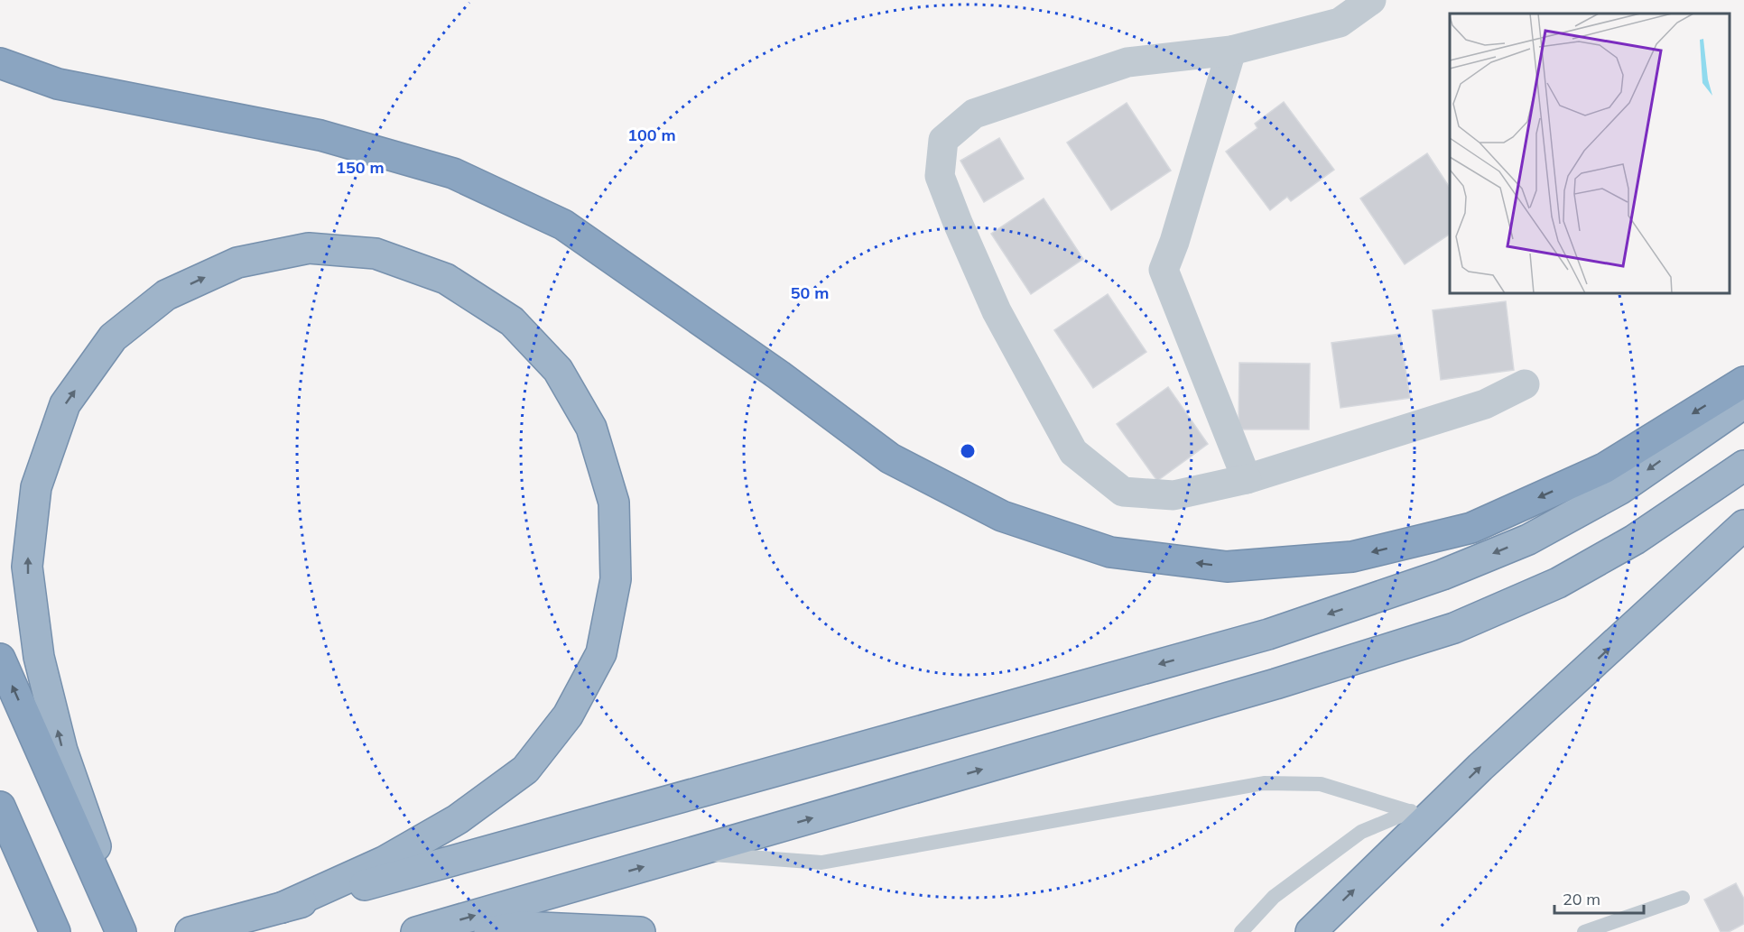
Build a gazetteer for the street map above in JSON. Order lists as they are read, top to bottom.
{
  "scale_bar": "20 m",
  "rings": ["100 m", "150 m", "50 m"]
}
